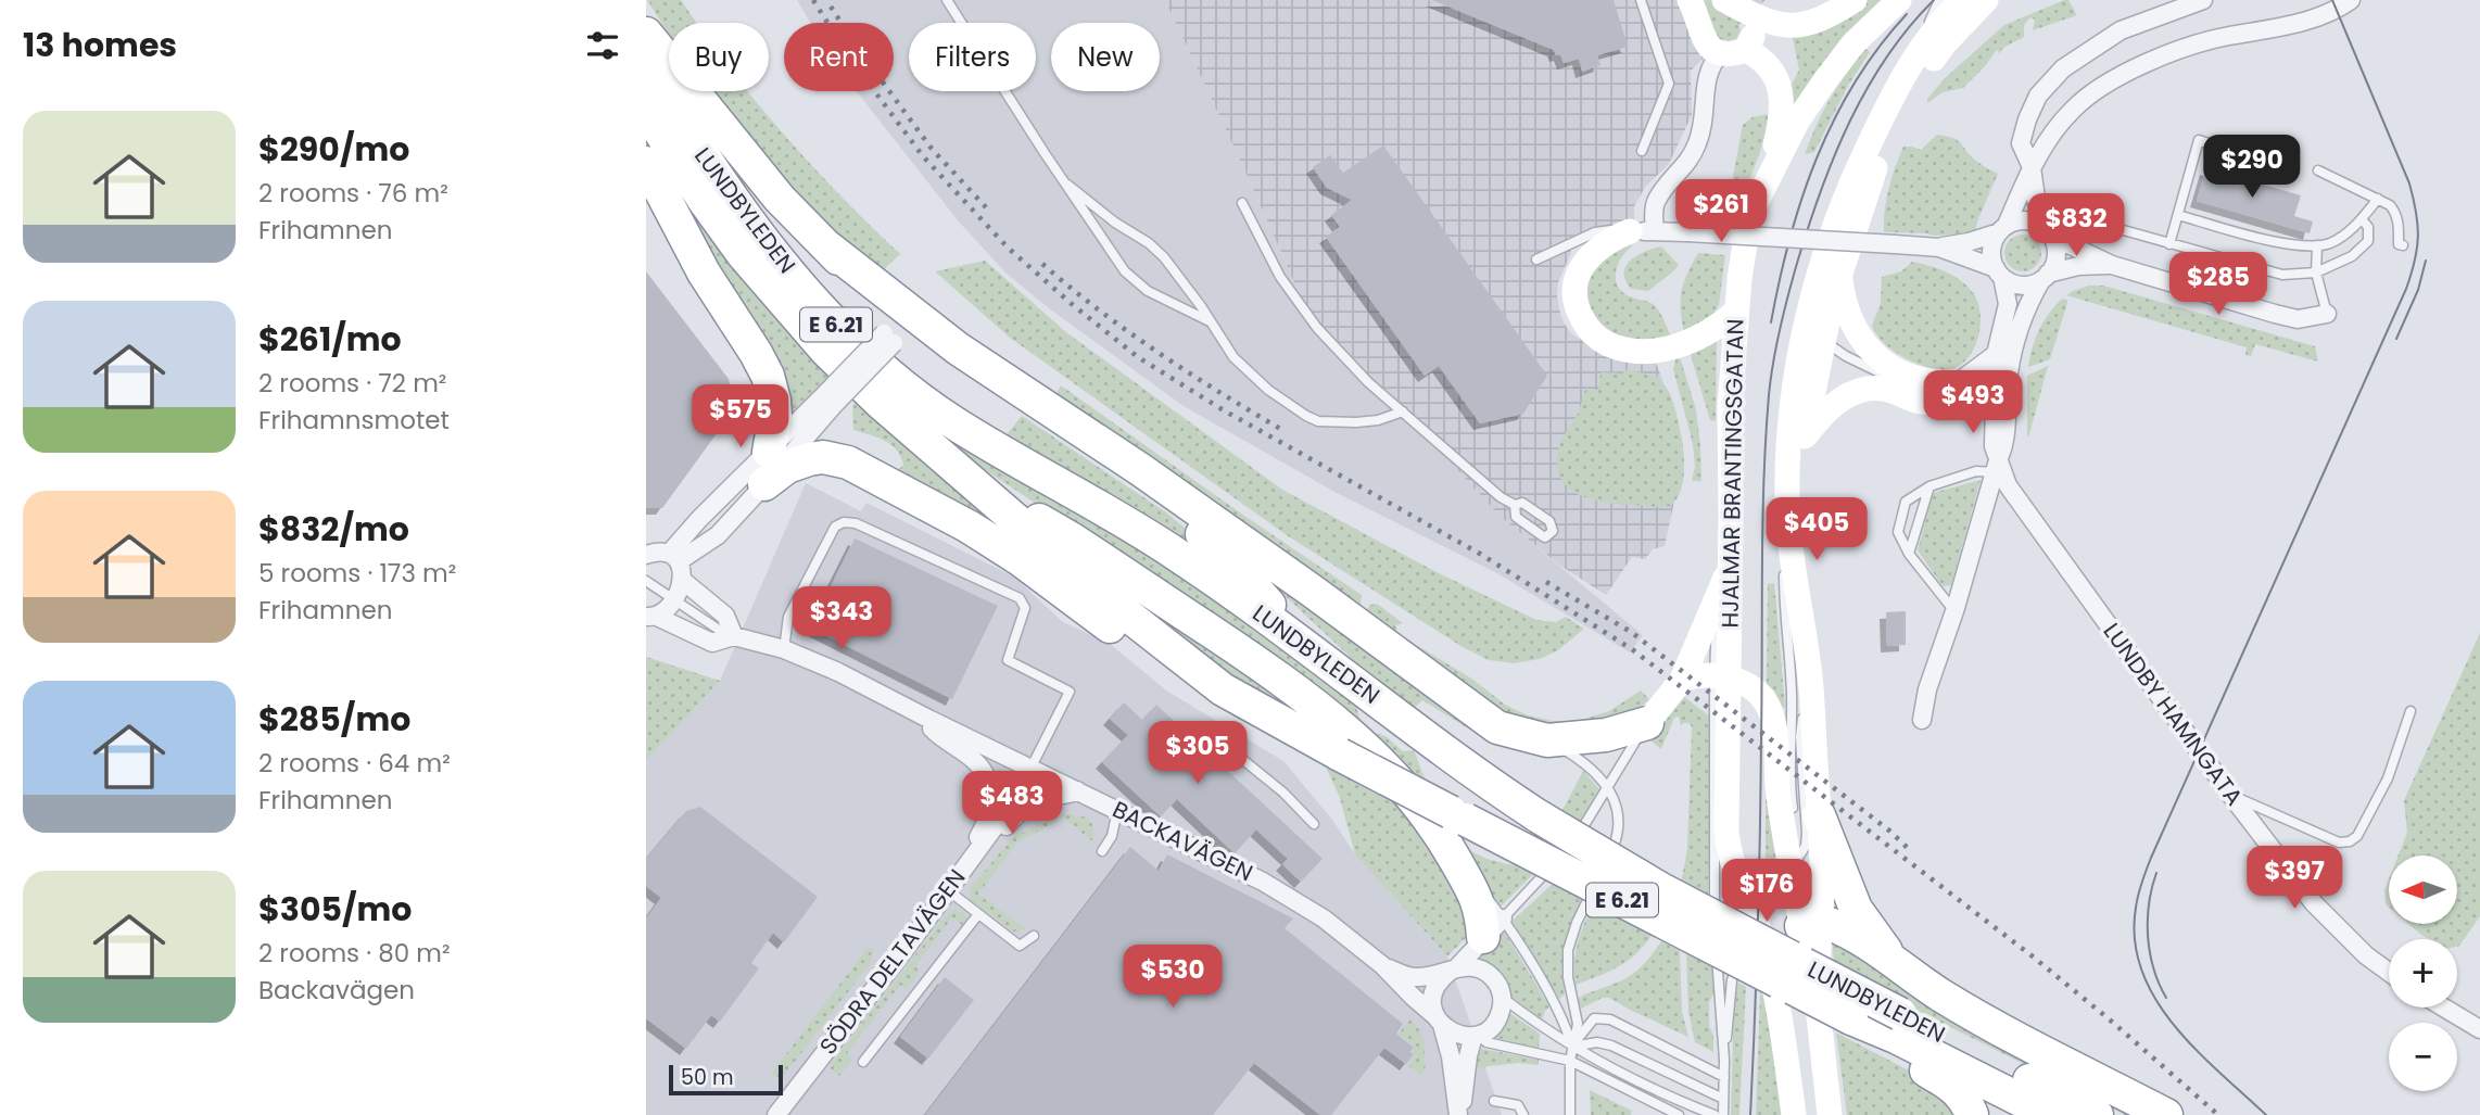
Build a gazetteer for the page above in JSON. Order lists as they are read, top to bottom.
{
  "streets": {
    "highway": ["LUNDBYLEDEN", "E 6.21"],
    "main road": ["HJALMAR BRANTINGSGATAN"],
    "street": ["LUNDBY HAMNGATA", "BACKAVÄGEN", "SÖDRA DELTAVÄGEN"]
  },
  "crossings": [
    ["BACKAVÄGEN", "SÖDRA DELTAVÄGEN"]
  ],
  "scale_bar": "50 m",
  "north": "left",
  "page": {
    "heading": "13 homes",
    "chip": [
      "Buy",
      "Rent",
      "Filters",
      "New"
    ],
    "list": [
      {
        "name": "$290/mo",
        "note": "2 rooms · 76 m² · Frihamnen"
      },
      {
        "name": "$261/mo",
        "note": "2 rooms · 72 m² · Frihamnsmotet"
      },
      {
        "name": "$832/mo",
        "note": "5 rooms · 173 m² · Frihamnen"
      },
      {
        "name": "$285/mo",
        "note": "2 rooms · 64 m² · Frihamnen"
      },
      {
        "name": "$305/mo",
        "note": "2 rooms · 80 m² · Backavägen"
      }
    ],
    "price": [
      "$290",
      "$261",
      "$832",
      "$285",
      "$493",
      "$575",
      "$405",
      "$343",
      "$305",
      "$483",
      "$397",
      "$176",
      "$530"
    ],
    "map_buttons": ["+", "−"],
    "scale": "50 m"
  }
}
